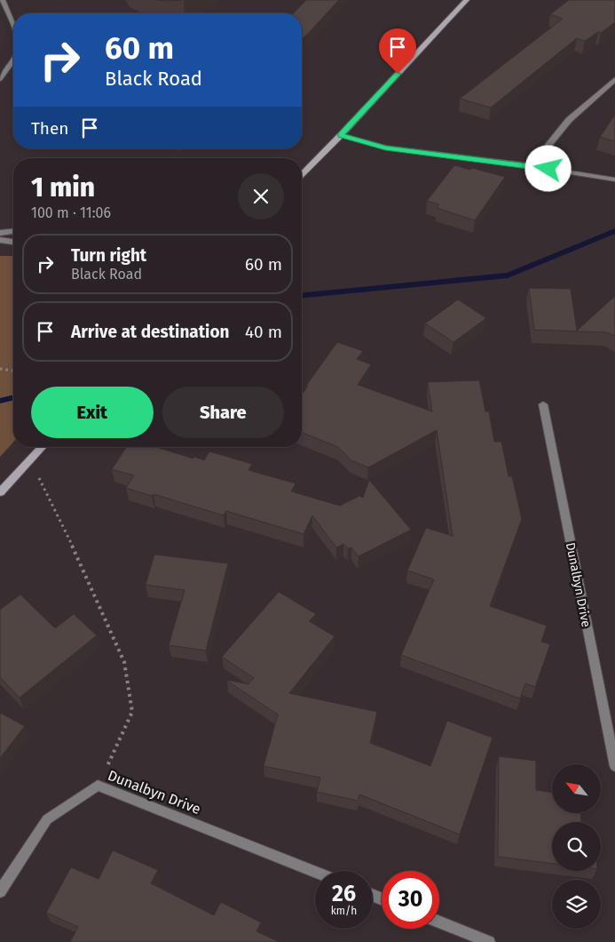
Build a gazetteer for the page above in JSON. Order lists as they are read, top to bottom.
{
  "streets": {
    "street": ["Dunalbyn Drive"]
  },
  "north": "top left",
  "page": {
    "turn": ["60 m", "Black Road"],
    "then": "Then",
    "heading": ["1 min", "100 m · 11:06"],
    "list": [
      {
        "name": "Turn right",
        "note": "Black Road",
        "value": "60 m"
      },
      {
        "name": "Arrive at destination",
        "value": "40 m"
      }
    ],
    "buttons": ["Exit", "Share"],
    "speed": "26 km/h",
    "limit": "30"
  }
}
